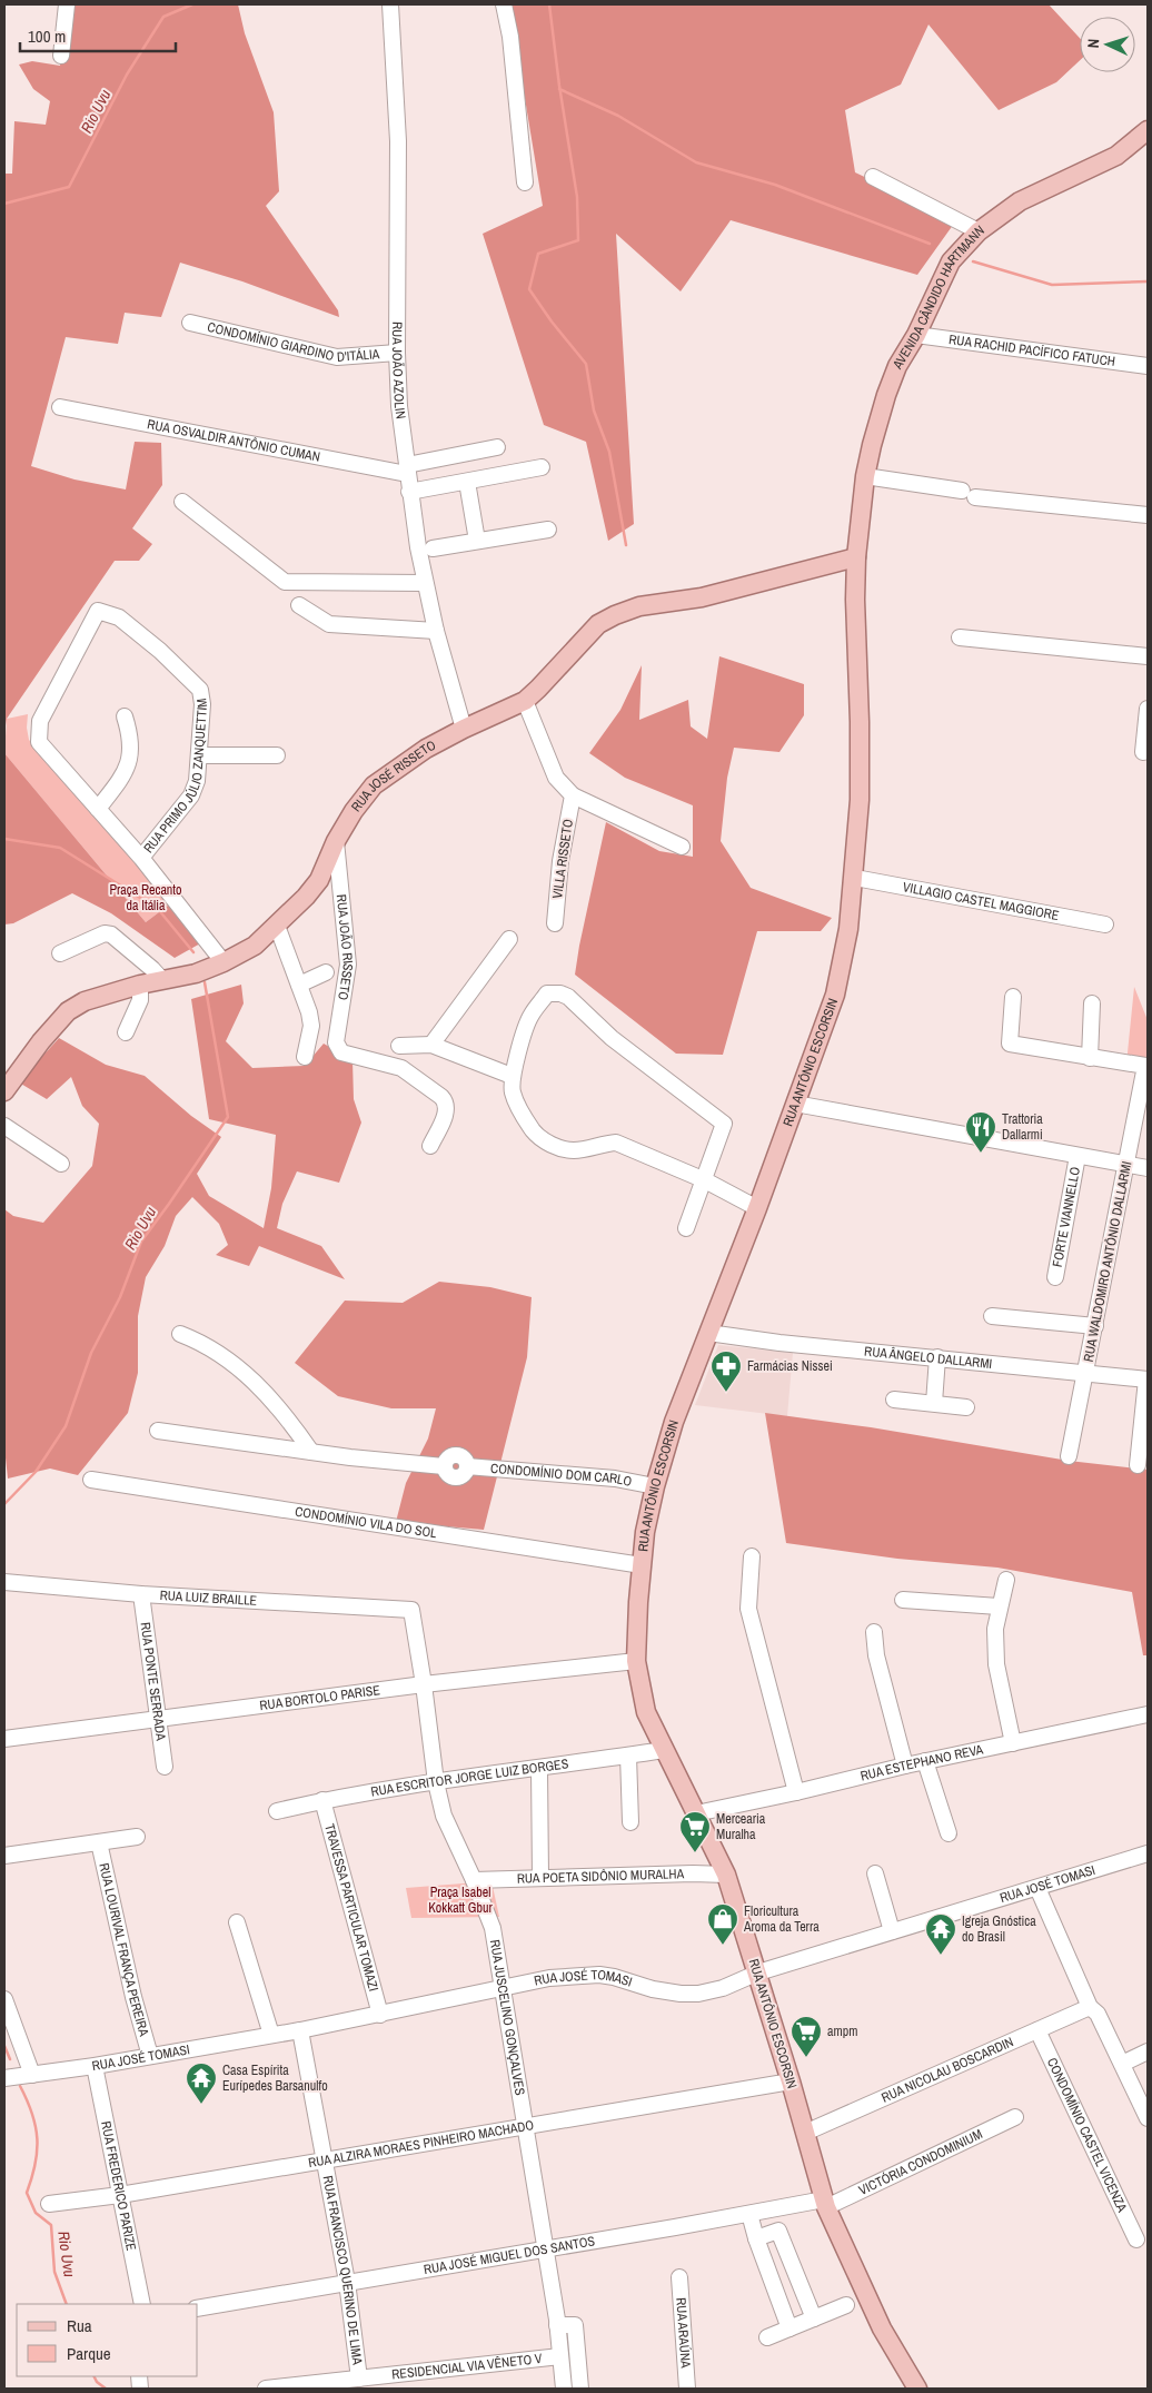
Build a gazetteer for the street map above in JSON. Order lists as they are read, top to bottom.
{
  "streets": {
    "main road": ["AVENIDA CÂNDIDO HARTMANN", "RUA JOSÉ RISSETO", "RUA ANTÔNIO ESCORSIN"],
    "street": [
      "CONDOMÍNIO GIARDINO D'ITÁLIA",
      "RUA RACHID PACÍFICO FATUCH",
      "RUA JOÃO AZOLIN",
      "RUA OSVALDIR ANTÔNIO CUMAN",
      "RUA PRIMO JÚLIO ZANQUETTIM",
      "VILLA RISSETO",
      "VILLAGIO CASTEL MAGGIORE",
      "RUA JOÃO RISSETO",
      "FORTE VIANNELLO",
      "RUA WALDOMIRO ANTÔNIO DALLARMI",
      "RUA ÂNGELO DALLARMI",
      "CONDOMÍNIO DOM CARLO",
      "CONDOMÍNIO VILA DO SOL",
      "RUA LUIZ BRAILLE",
      "RUA PONTE SERRADA",
      "RUA BORTOLO PARISE",
      "RUA ESTEPHANO REVA",
      "RUA ESCRITOR JORGE LUIZ BORGES",
      "RUA POETA SIDÔNIO MURALHA",
      "RUA JOSÉ TOMASI",
      "TRAVESSA PARTICULAR TOMAZI",
      "RUA LOURIVAL FRANÇA PEREIRA",
      "RUA JUSCELINO GONÇALVES",
      "RUA NICOLAU BOSCARDIN",
      "CONDOMÍNIO CASTEL VICENZA",
      "RUA ALZIRA MORAES PINHEIRO MACHADO",
      "VICTÓRIA CONDOMINIUM",
      "RUA FREDERICO PARIZE",
      "RUA JOSÉ MIGUEL DOS SANTOS",
      "RUA FRANCISCO QUERINO DE LIMA",
      "RUA ARAÚNA",
      "RESIDENCIAL VIA VÊNETO V"
    ]
  },
  "crossings": [
    ["AVENIDA CÂNDIDO HARTMANN", "RUA RACHID PACÍFICO FATUCH"],
    ["AVENIDA CÂNDIDO HARTMANN", "RUA JOSÉ RISSETO"],
    ["AVENIDA CÂNDIDO HARTMANN", "RUA ANTÔNIO ESCORSIN"],
    ["CONDOMÍNIO GIARDINO D'ITÁLIA", "RUA JOÃO AZOLIN"],
    ["RUA JOÃO AZOLIN", "RUA OSVALDIR ANTÔNIO CUMAN"],
    ["RUA JOÃO AZOLIN", "RUA JOSÉ RISSETO"],
    ["RUA JOSÉ RISSETO", "VILLA RISSETO"],
    ["RUA JOSÉ RISSETO", "RUA JOÃO RISSETO"],
    ["RUA JOSÉ RISSETO", "RUA ANTÔNIO ESCORSIN"],
    ["VILLAGIO CASTEL MAGGIORE", "RUA ANTÔNIO ESCORSIN"],
    ["RUA ANTÔNIO ESCORSIN", "RUA ÂNGELO DALLARMI"],
    ["RUA ANTÔNIO ESCORSIN", "CONDOMÍNIO DOM CARLO"],
    ["RUA ANTÔNIO ESCORSIN", "CONDOMÍNIO VILA DO SOL"],
    ["RUA ANTÔNIO ESCORSIN", "RUA BORTOLO PARISE"],
    ["RUA ANTÔNIO ESCORSIN", "RUA ESTEPHANO REVA"],
    ["RUA ANTÔNIO ESCORSIN", "RUA ESCRITOR JORGE LUIZ BORGES"],
    ["RUA ANTÔNIO ESCORSIN", "RUA POETA SIDÔNIO MURALHA"],
    ["RUA ANTÔNIO ESCORSIN", "RUA JOSÉ TOMASI"],
    ["RUA ANTÔNIO ESCORSIN", "RUA NICOLAU BOSCARDIN"],
    ["RUA ANTÔNIO ESCORSIN", "RUA ALZIRA MORAES PINHEIRO MACHADO"],
    ["RUA ANTÔNIO ESCORSIN", "VICTÓRIA CONDOMINIUM"],
    ["RUA ANTÔNIO ESCORSIN", "RUA JOSÉ MIGUEL DOS SANTOS"],
    ["RUA WALDOMIRO ANTÔNIO DALLARMI", "RUA ÂNGELO DALLARMI"],
    ["RUA LUIZ BRAILLE", "RUA PONTE SERRADA"],
    ["RUA LUIZ BRAILLE", "RUA JUSCELINO GONÇALVES"],
    ["RUA PONTE SERRADA", "RUA BORTOLO PARISE"],
    ["RUA BORTOLO PARISE", "RUA JUSCELINO GONÇALVES"],
    ["RUA ESCRITOR JORGE LUIZ BORGES", "TRAVESSA PARTICULAR TOMAZI"],
    ["RUA ESCRITOR JORGE LUIZ BORGES", "RUA JUSCELINO GONÇALVES"],
    ["RUA POETA SIDÔNIO MURALHA", "RUA JUSCELINO GONÇALVES"],
    ["RUA JOSÉ TOMASI", "TRAVESSA PARTICULAR TOMAZI"],
    ["RUA JOSÉ TOMASI", "RUA LOURIVAL FRANÇA PEREIRA"],
    ["RUA JOSÉ TOMASI", "RUA JUSCELINO GONÇALVES"],
    ["RUA JOSÉ TOMASI", "RUA FREDERICO PARIZE"],
    ["RUA JOSÉ TOMASI", "RUA FRANCISCO QUERINO DE LIMA"],
    ["RUA JUSCELINO GONÇALVES", "RUA ALZIRA MORAES PINHEIRO MACHADO"],
    ["RUA JUSCELINO GONÇALVES", "RUA JOSÉ MIGUEL DOS SANTOS"],
    ["RUA JUSCELINO GONÇALVES", "RESIDENCIAL VIA VÊNETO V"],
    ["RUA NICOLAU BOSCARDIN", "CONDOMÍNIO CASTEL VICENZA"],
    ["RUA ALZIRA MORAES PINHEIRO MACHADO", "RUA FREDERICO PARIZE"],
    ["RUA ALZIRA MORAES PINHEIRO MACHADO", "RUA FRANCISCO QUERINO DE LIMA"],
    ["VICTÓRIA CONDOMINIUM", "RUA JOSÉ MIGUEL DOS SANTOS"],
    ["RUA JOSÉ MIGUEL DOS SANTOS", "RUA FRANCISCO QUERINO DE LIMA"],
    ["RUA FRANCISCO QUERINO DE LIMA", "RESIDENCIAL VIA VÊNETO V"]
  ],
  "water": ["Rio Uvu"],
  "parks": ["Praça Recanto da Itália", "Praça Isabel Kokkatt Gbur"],
  "places": {
    "restaurant": ["Trattoria Dallarmi"],
    "pharmacy": ["Farmácias Nissei"],
    "supermarket": ["Mercearia Muralha", "ampm"],
    "shop": ["Floricultura Aroma da Terra"],
    "temple": ["Igreja Gnóstica do Brasil", "Casa Espírita Eurípedes Barsanulfo"]
  },
  "legend": ["Rua", "Parque"],
  "scale_bar": "100 m",
  "north": "left"
}
